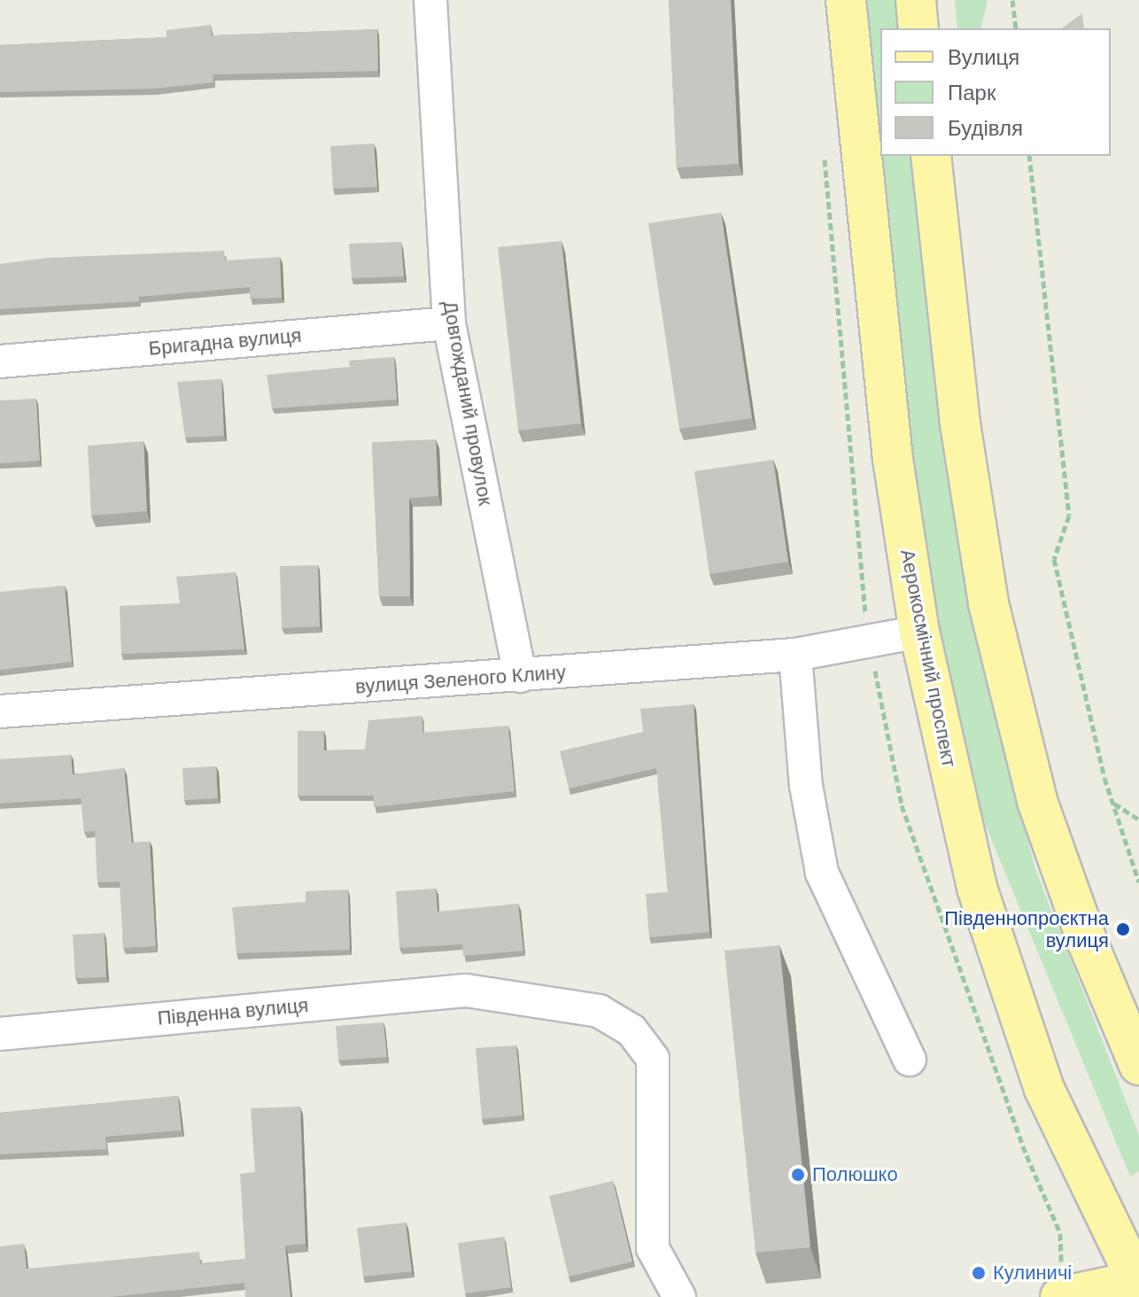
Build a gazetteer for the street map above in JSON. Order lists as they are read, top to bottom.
{
  "streets": {
    "main road": ["Аерокосмічний проспект"],
    "street": [
      "Бригадна вулиця",
      "Довгожданий провулок",
      "вулиця Зеленого Клину",
      "Південна вулиця"
    ]
  },
  "crossings": [
    ["Бригадна вулиця", "Довгожданий провулок"],
    ["Довгожданий провулок", "вулиця Зеленого Клину"],
    ["Аерокосмічний проспект", "вулиця Зеленого Клину"]
  ],
  "places": ["Південнопроєктна вулиця", "Полюшко", "Кулиничі"],
  "legend": ["Вулиця", "Парк", "Будівля"]
}
